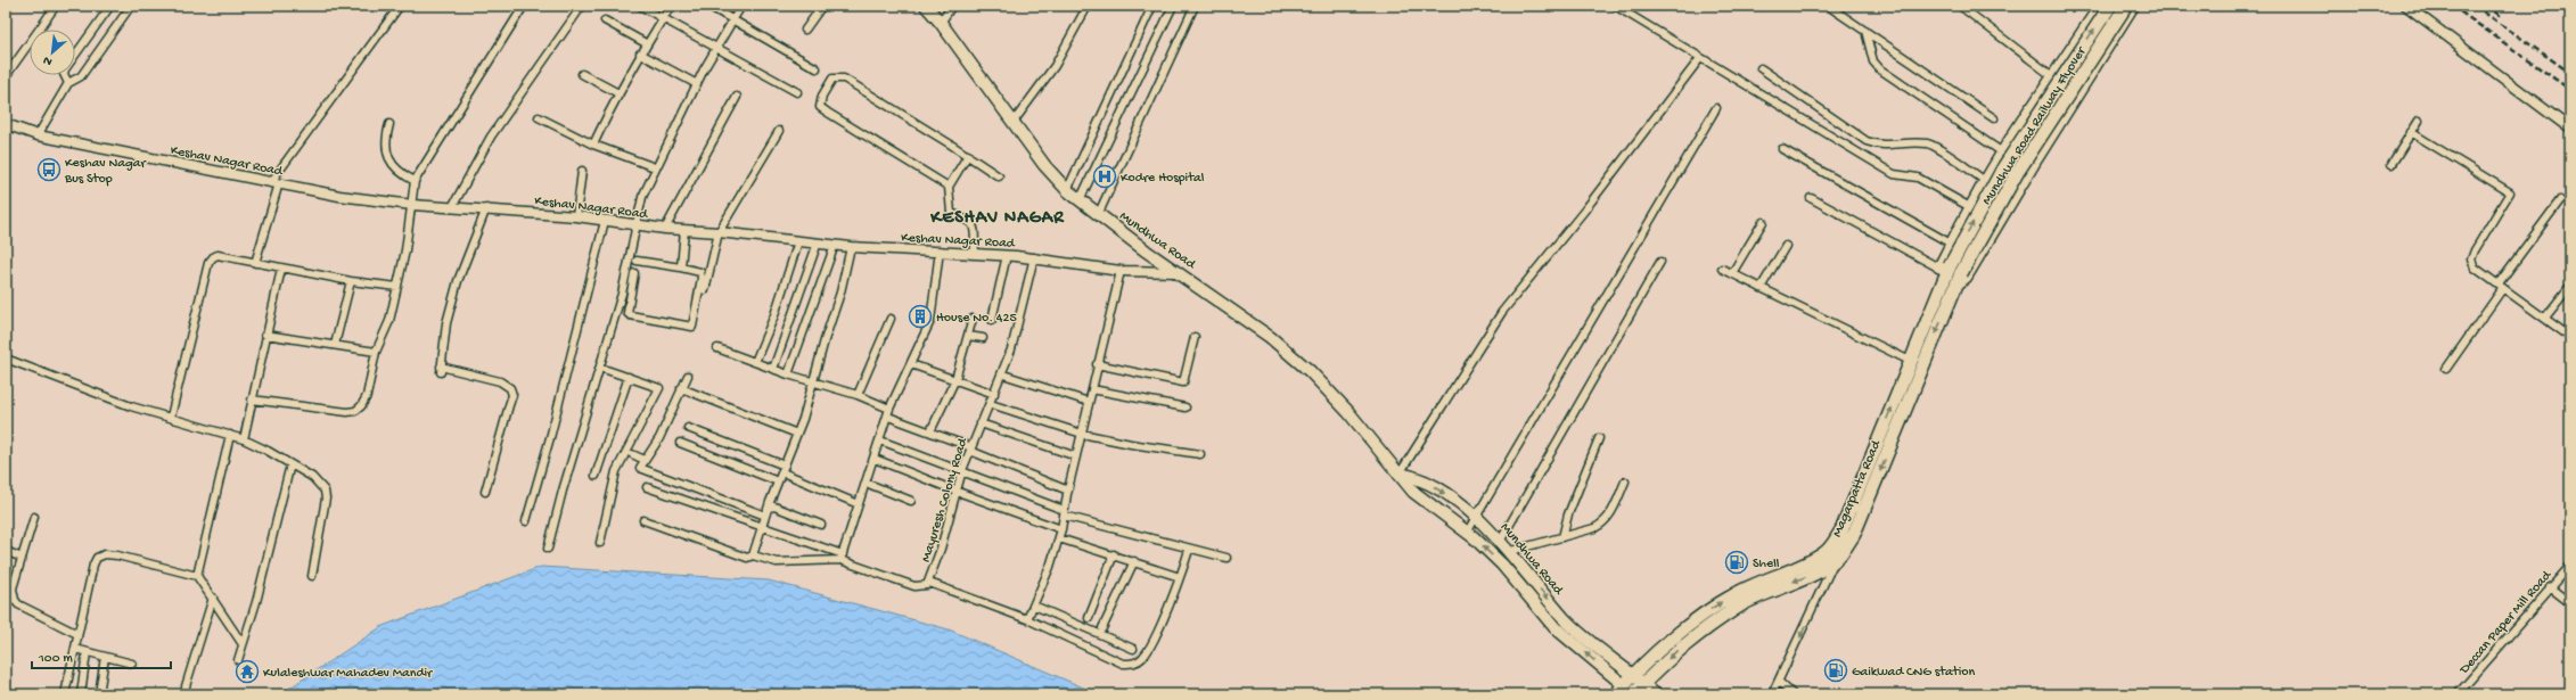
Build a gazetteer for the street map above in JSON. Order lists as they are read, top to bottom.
{
  "streets": {
    "highway": ["Mundhwa Road Railway Flyover", "Mundhwa Road", "Magarpatta Road"],
    "street": ["Keshav Nagar Road", "Mayuresh Colony Road", "Deccan Paper Mill Road"]
  },
  "crossings": [
    ["Mundhwa Road Railway Flyover", "Magarpatta Road"],
    ["Keshav Nagar Road", "Mundhwa Road"],
    ["Keshav Nagar Road", "Mayuresh Colony Road"],
    ["Mundhwa Road", "Magarpatta Road"]
  ],
  "districts": ["KESHAV NAGAR"],
  "places": {
    "bus stop": ["Keshav Nagar Bus Stop"],
    "hospital": ["Kodre Hospital"],
    "building": ["House No. 425"],
    "fuel station": ["Shell", "Gaikwad CNG station"],
    "temple": ["Kulaleshwar Mahadev Mandir"]
  },
  "scale_bar": "100 m",
  "north": "bottom left"
}
